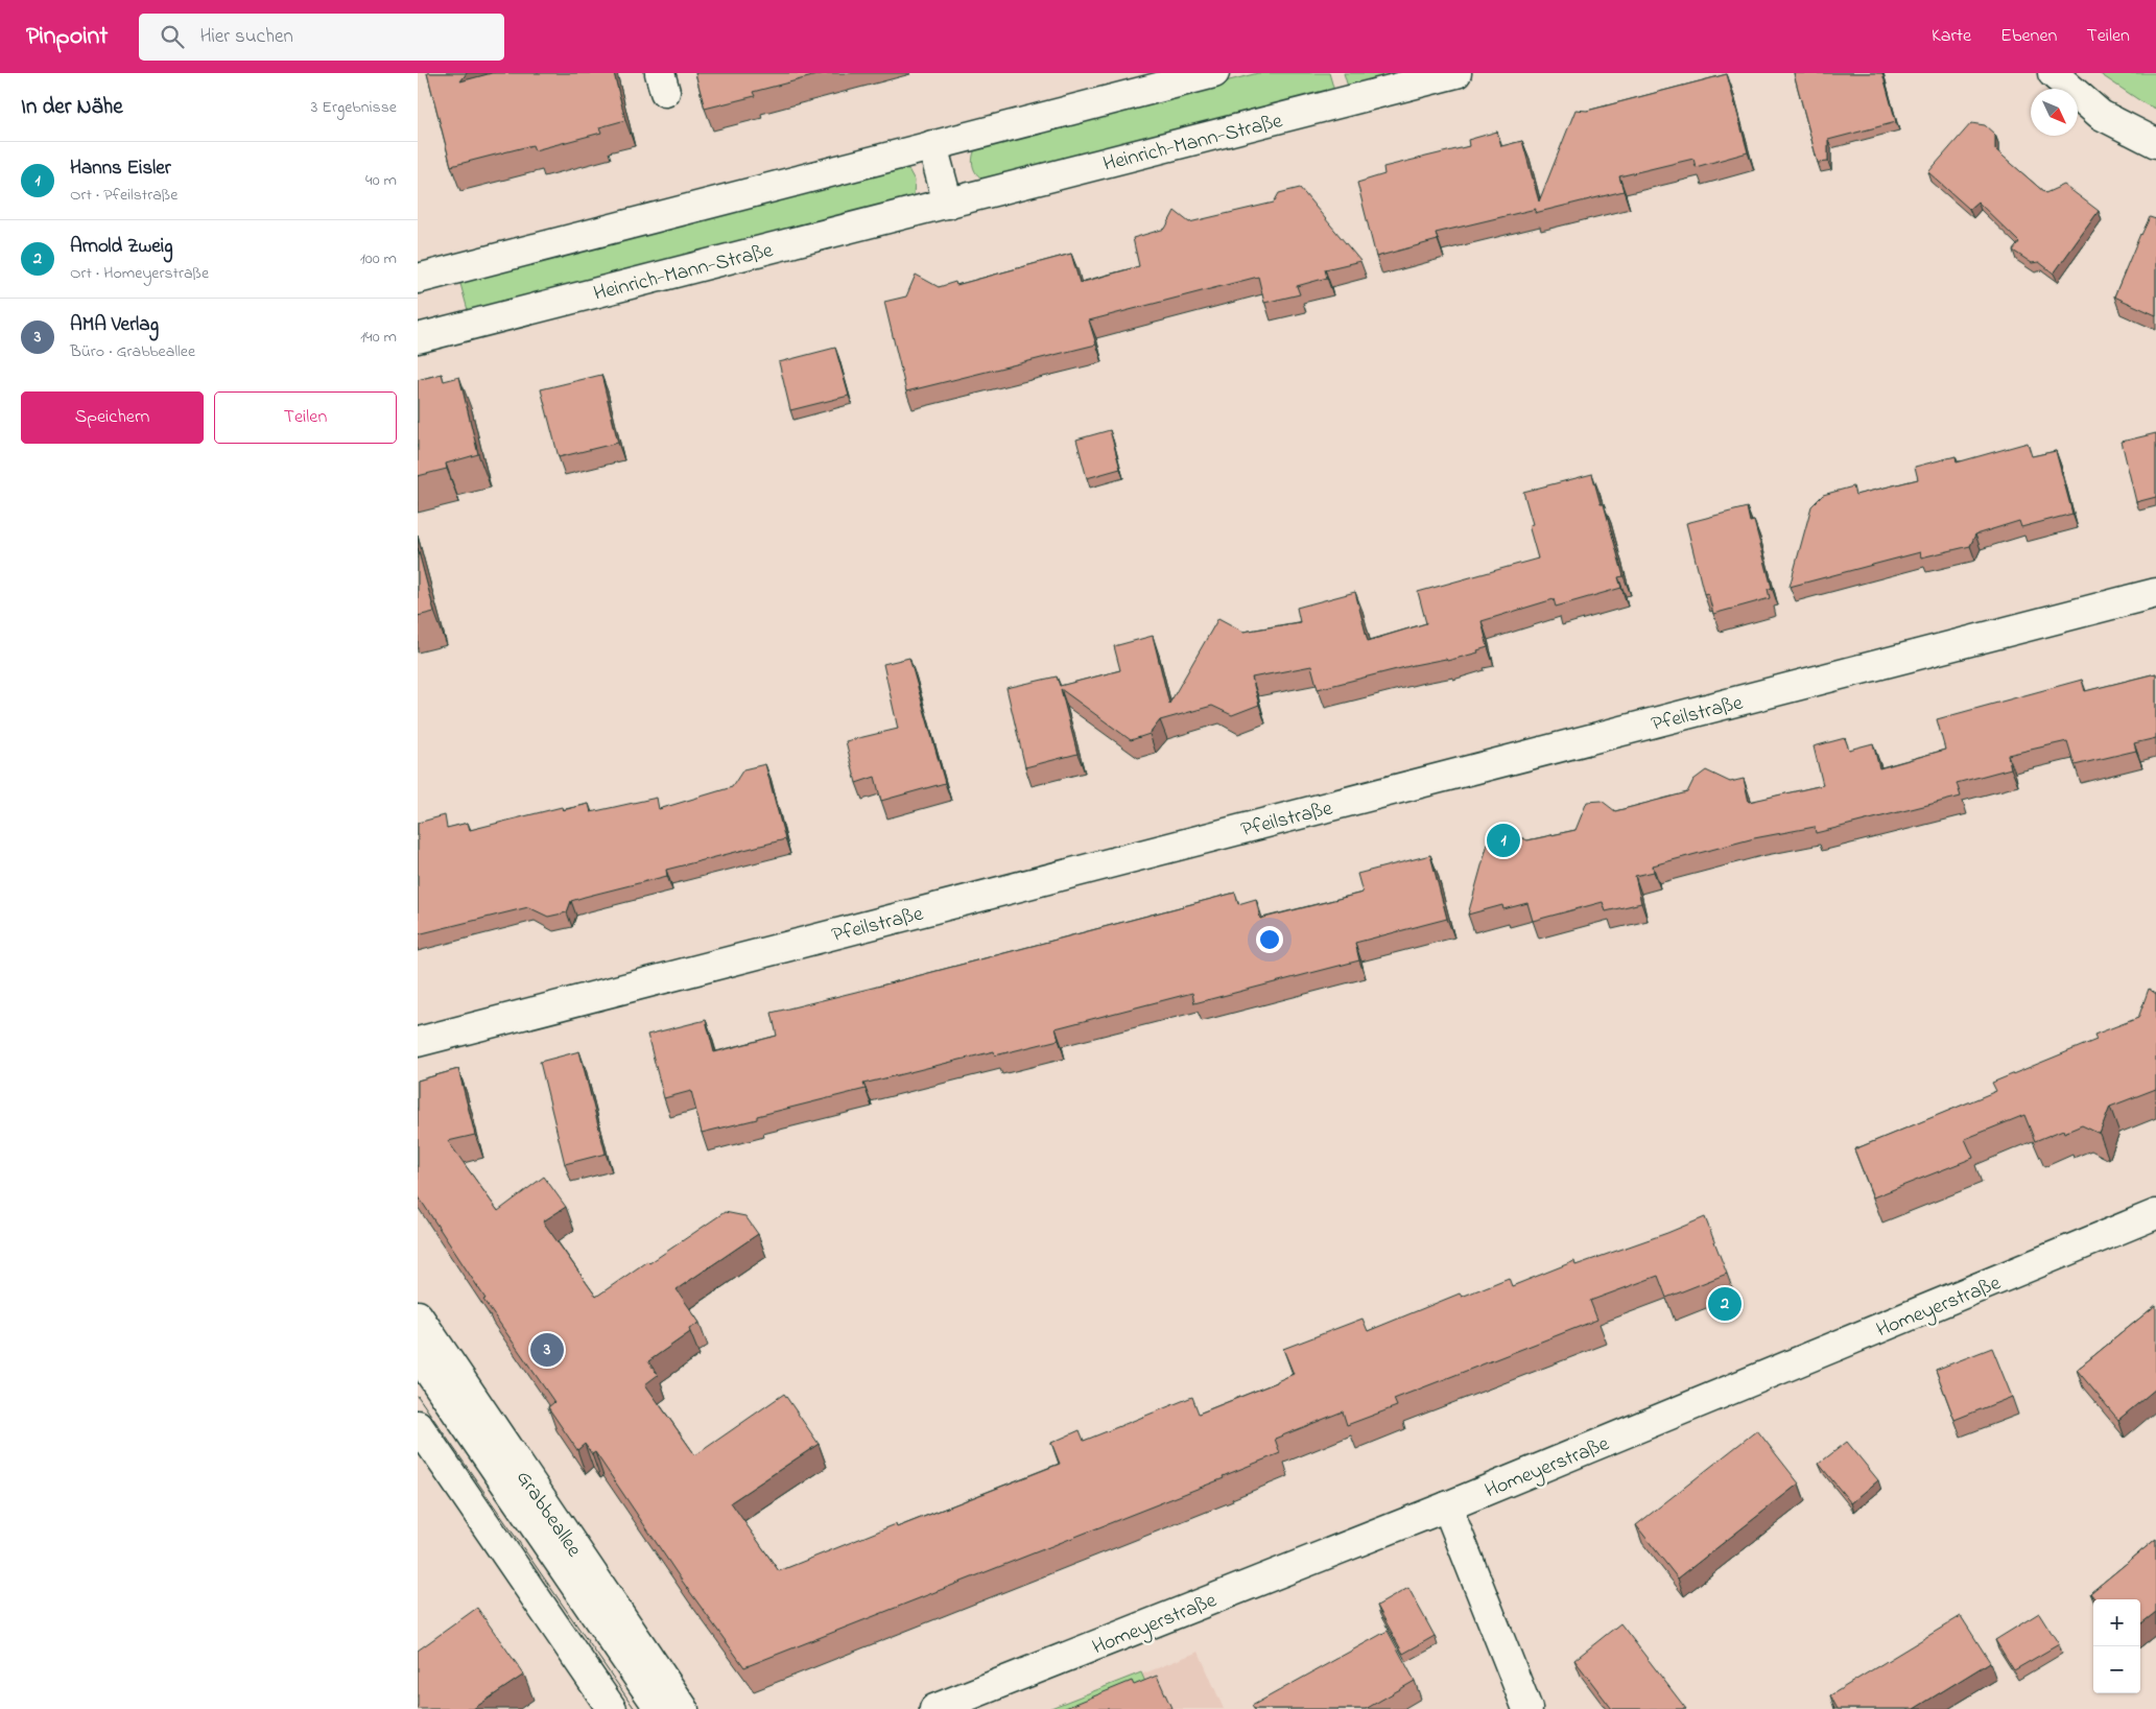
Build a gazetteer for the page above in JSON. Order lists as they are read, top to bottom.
{
  "streets": {
    "street": [
      "Heinrich-Mann-Straße",
      "Pfeilstraße",
      "Homeyerstraße",
      "Grabbeallee"
    ]
  },
  "north": "bottom right",
  "page": {
    "header": "Pinpoint",
    "search": "Hier suchen",
    "nav": ["Karte", "Ebenen", "Teilen"],
    "heading": ["In der Nähe", "3 Ergebnisse"],
    "list": [
      {
        "mark": "1",
        "name": "Hanns Eisler",
        "note": "Ort · Pfeilstraße",
        "value": "40 m"
      },
      {
        "mark": "2",
        "name": "Arnold Zweig",
        "note": "Ort · Homeyerstraße",
        "value": "100 m"
      },
      {
        "mark": "3",
        "name": "AMA Verlag",
        "note": "Büro · Grabbeallee",
        "value": "140 m"
      }
    ],
    "buttons": ["Speichern", "Teilen"],
    "pins": ["1", "2", "3"],
    "map_buttons": ["+", "−"]
  }
}
